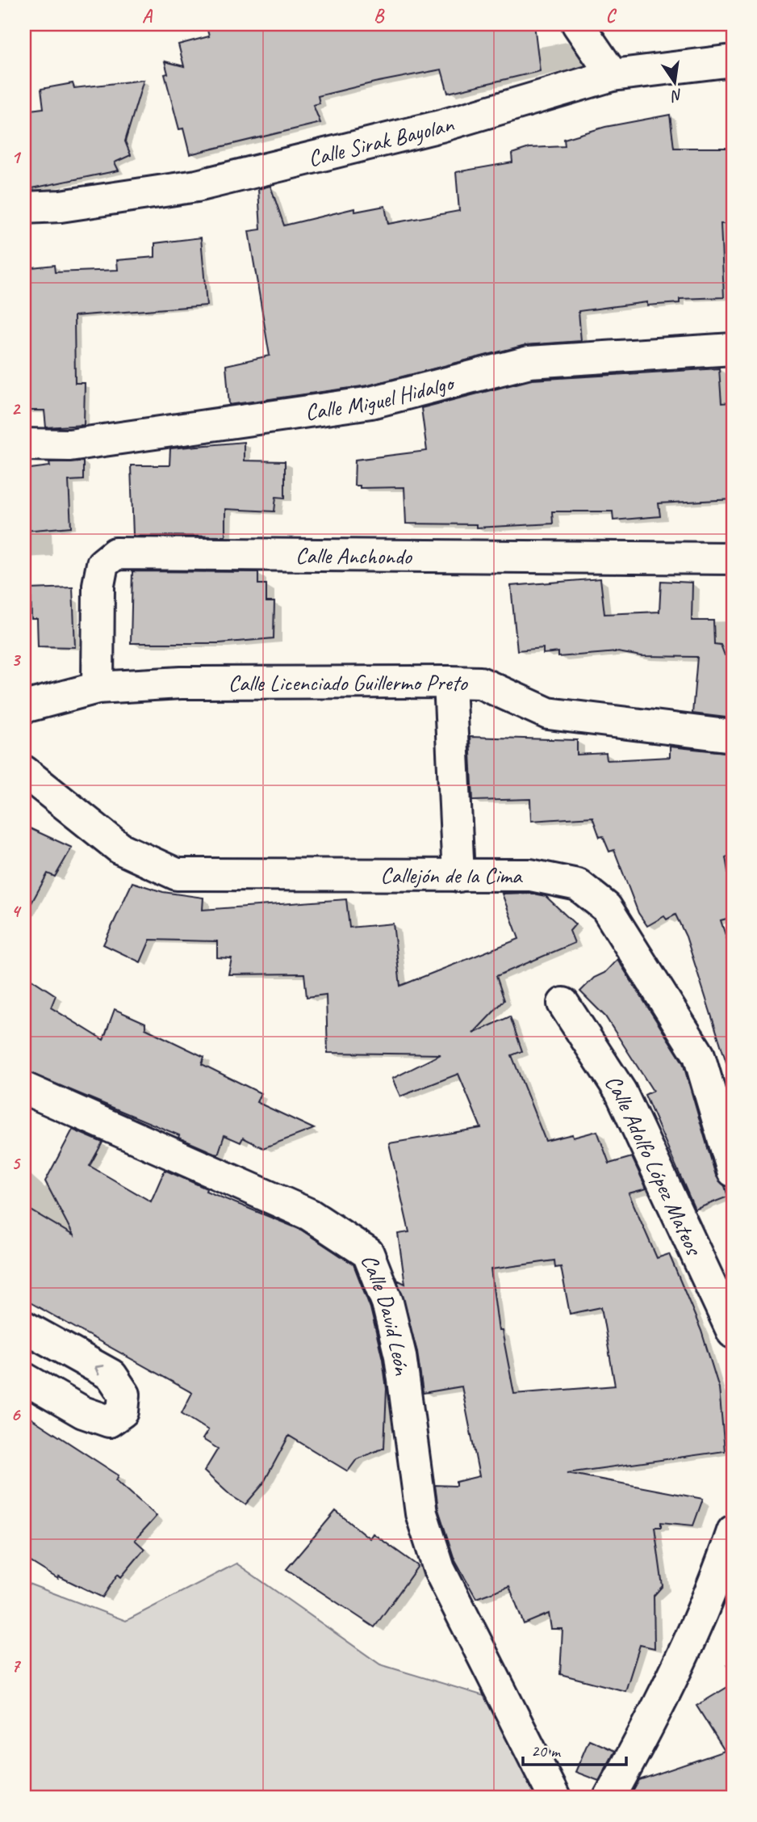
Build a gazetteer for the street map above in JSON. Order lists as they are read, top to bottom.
{
  "streets": {
    "street": [
      "Calle Sirak Bayolan",
      "Calle Miguel Hidalgo",
      "Calle Anchondo",
      "Calle Licenciado Guillermo Preto",
      "Callejón de la Cima",
      "Calle Adolfo López Mateos",
      "Calle David León"
    ]
  },
  "crossings": [
    ["Calle Anchondo", "Calle Licenciado Guillermo Preto"]
  ],
  "scale_bar": "20 m",
  "north": "bottom",
  "grid": {
    "columns": ["A", "B", "C"],
    "rows": [
      "1",
      "2",
      "3",
      "4",
      "5",
      "6",
      "7"
    ]
  }
}
